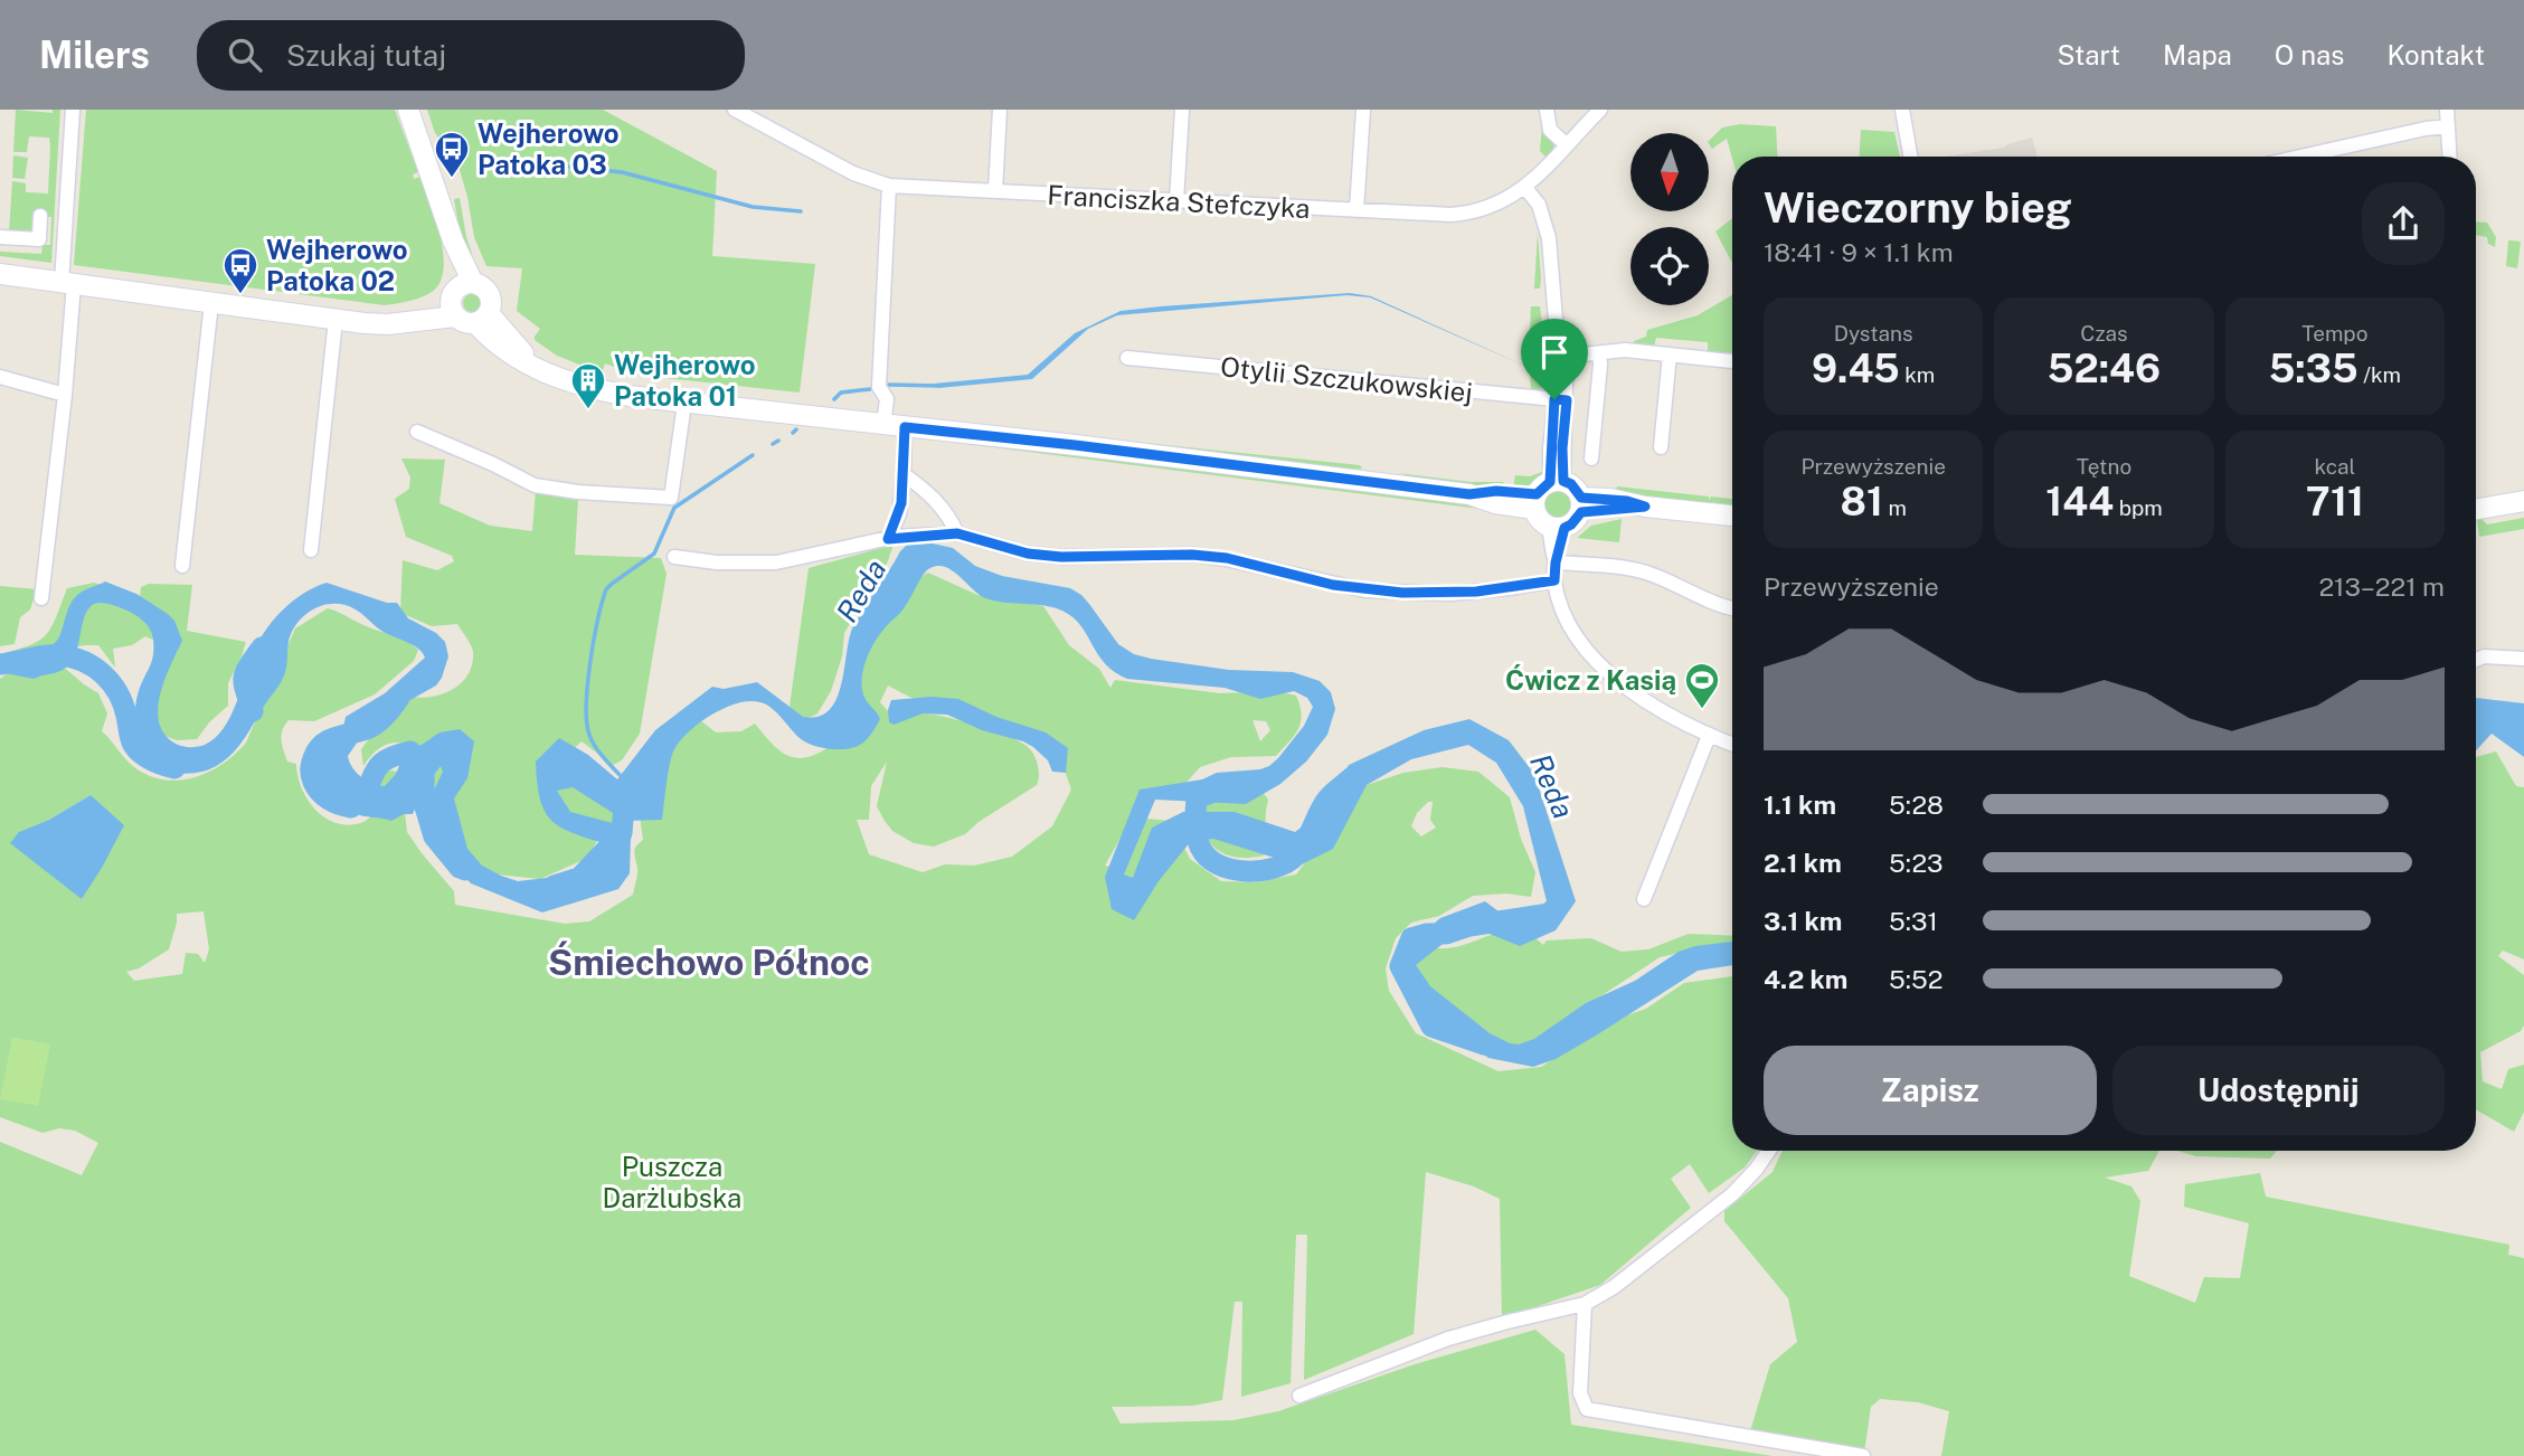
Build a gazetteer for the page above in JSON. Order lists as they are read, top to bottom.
{
  "streets": {
    "street": ["Franciszka Stefczyka", "Otylii Szczukowskiej"]
  },
  "districts": ["Śmiechowo Północ"],
  "water": ["Reda"],
  "parks": ["Puszcza Darżlubska"],
  "places": {
    "bus stop": ["Wejherowo Patoka 03", "Wejherowo Patoka 02"],
    "building": ["Wejherowo Patoka 01"],
    "sports": ["Ćwicz z Kasią"]
  },
  "north": "bottom",
  "page": {
    "header": "Milers",
    "search": "Szukaj tutaj",
    "nav": [
      "Start",
      "Mapa",
      "O nas",
      "Kontakt"
    ],
    "heading": ["Wieczorny bieg", "18:41 · 9 × 1.1 km"],
    "stats": [
      ["Dystans", "9.45 km"],
      ["Czas", "52:46"],
      ["Tempo", "5:35 /km"],
      ["Przewyższenie", "81 m"],
      ["Tętno", "144 bpm"],
      ["kcal", "711"]
    ],
    "chart": ["Przewyższenie", "213–221 m"],
    "list": [
      {
        "name": "1.1 km",
        "note": "5:28"
      },
      {
        "name": "2.1 km",
        "note": "5:23"
      },
      {
        "name": "3.1 km",
        "note": "5:31"
      },
      {
        "name": "4.2 km",
        "note": "5:52"
      }
    ],
    "buttons": ["Zapisz", "Udostępnij"]
  }
}
